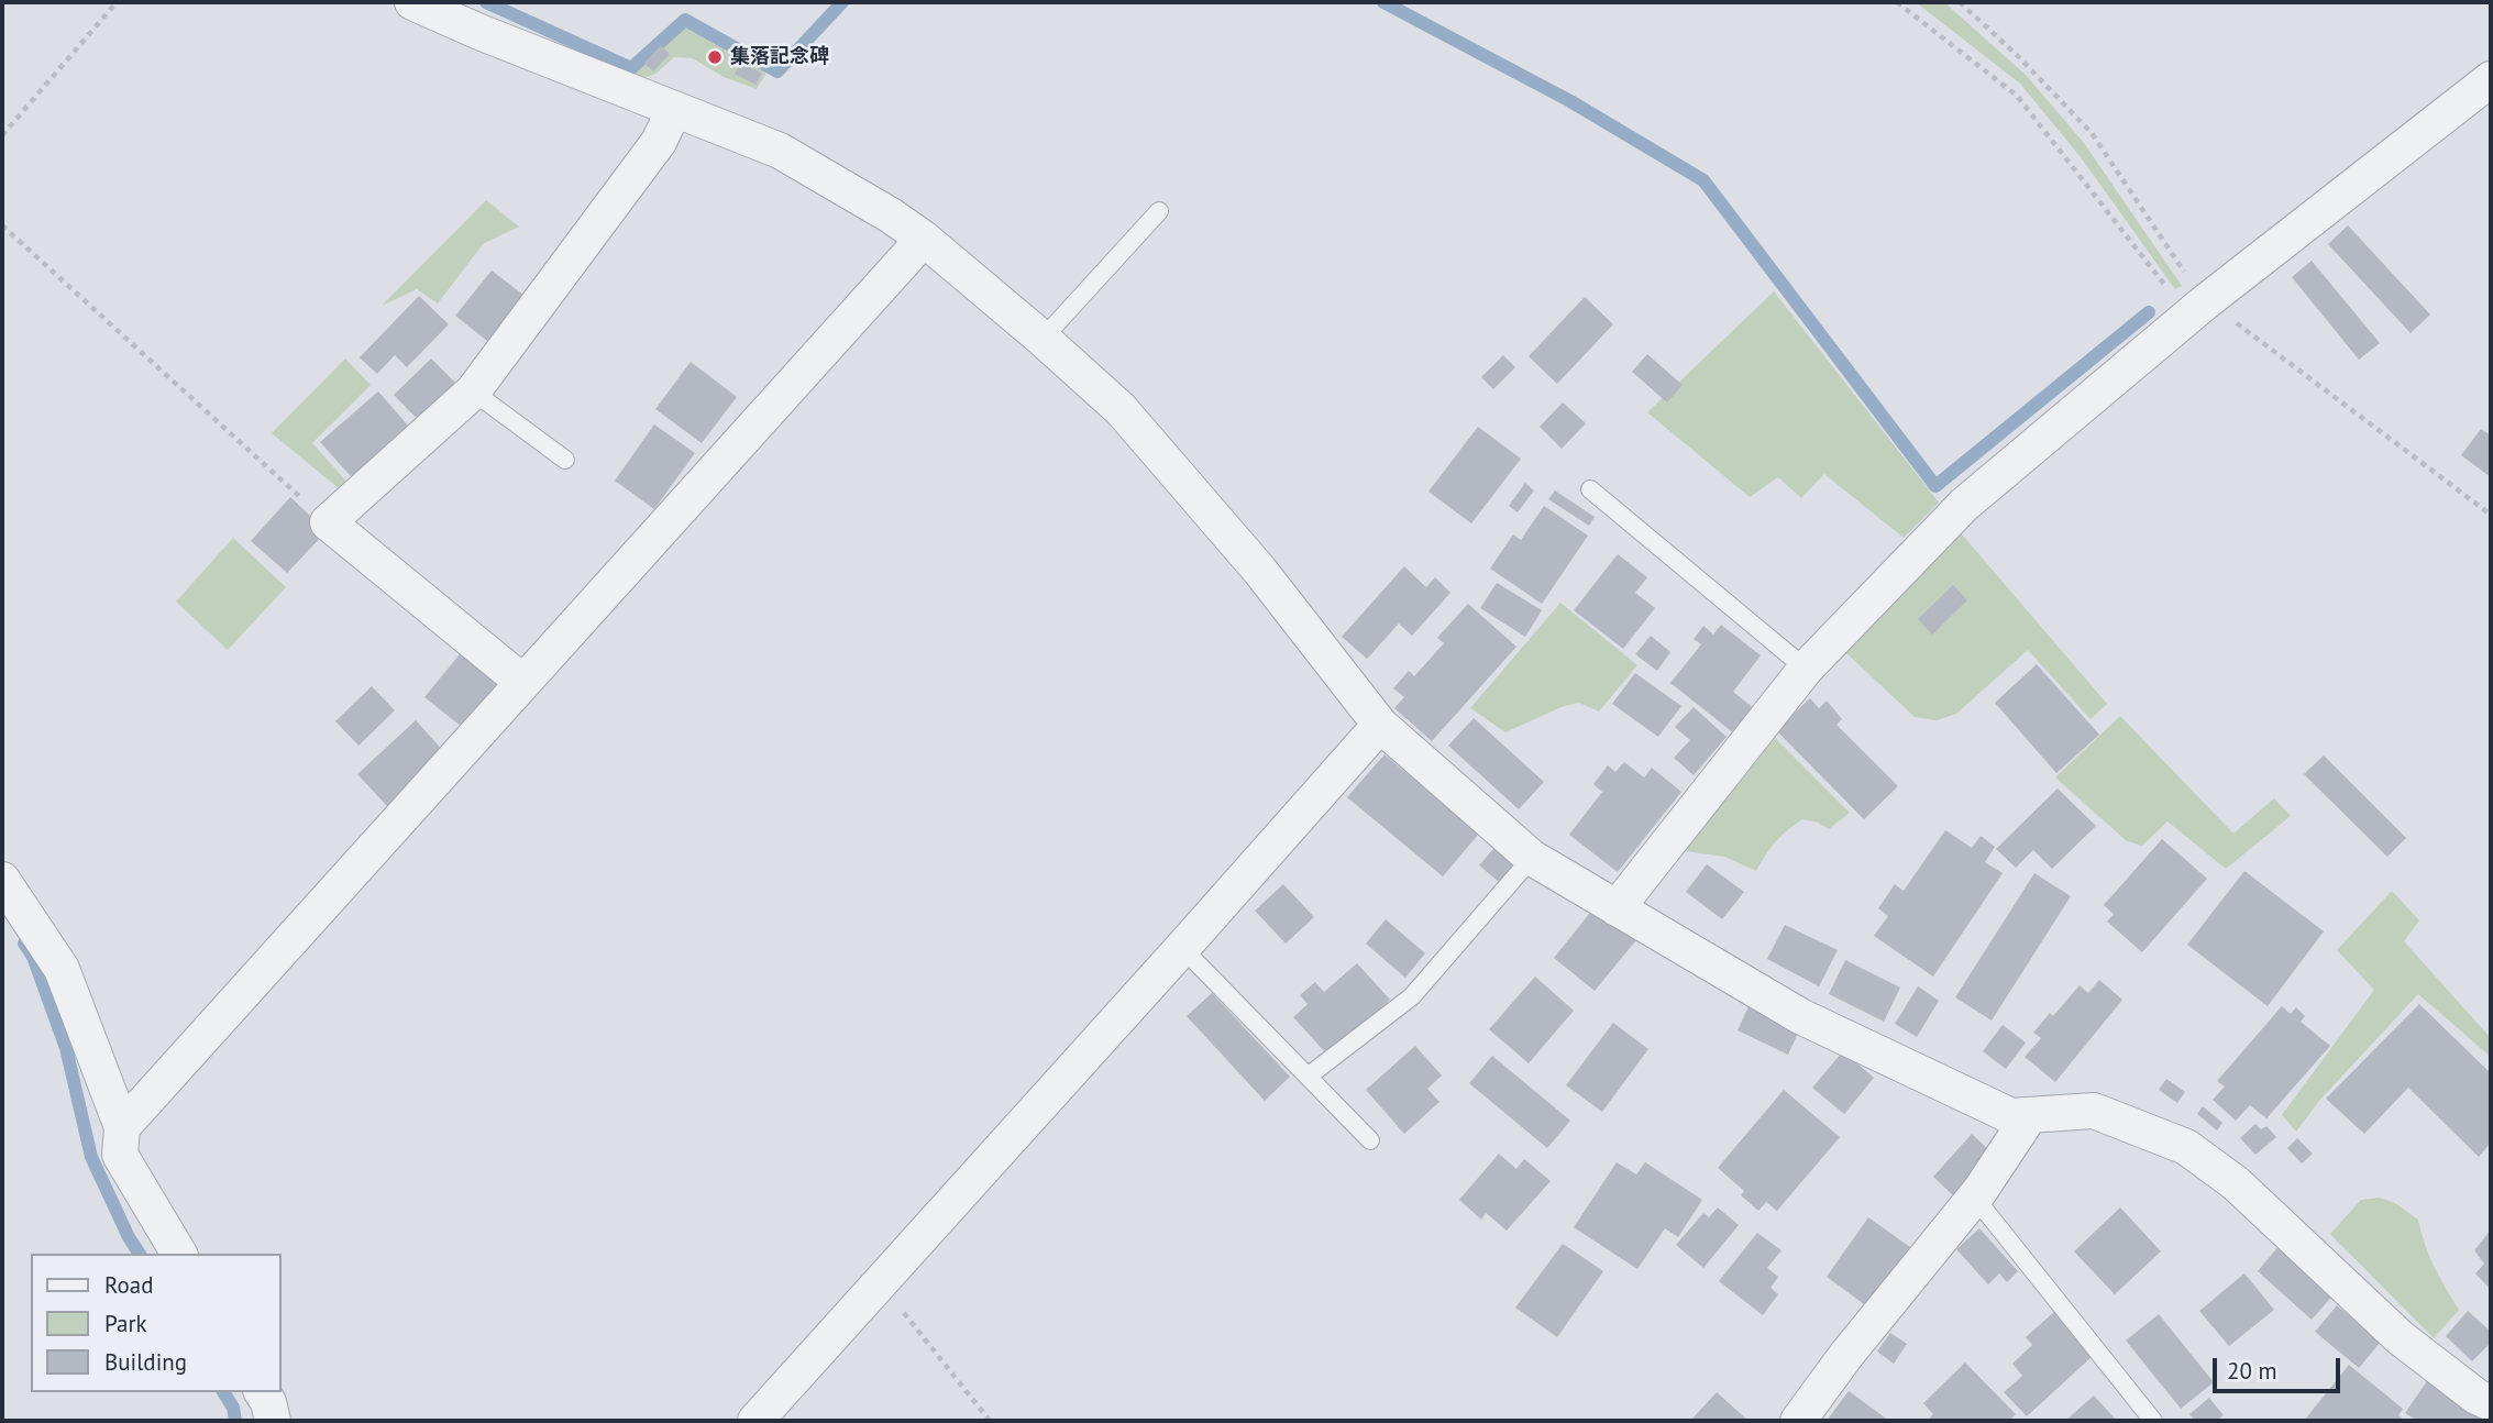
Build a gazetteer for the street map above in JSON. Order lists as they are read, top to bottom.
{
  "places": ["集落記念碑"],
  "legend": ["Road", "Park", "Building"],
  "scale_bar": "20 m"
}
